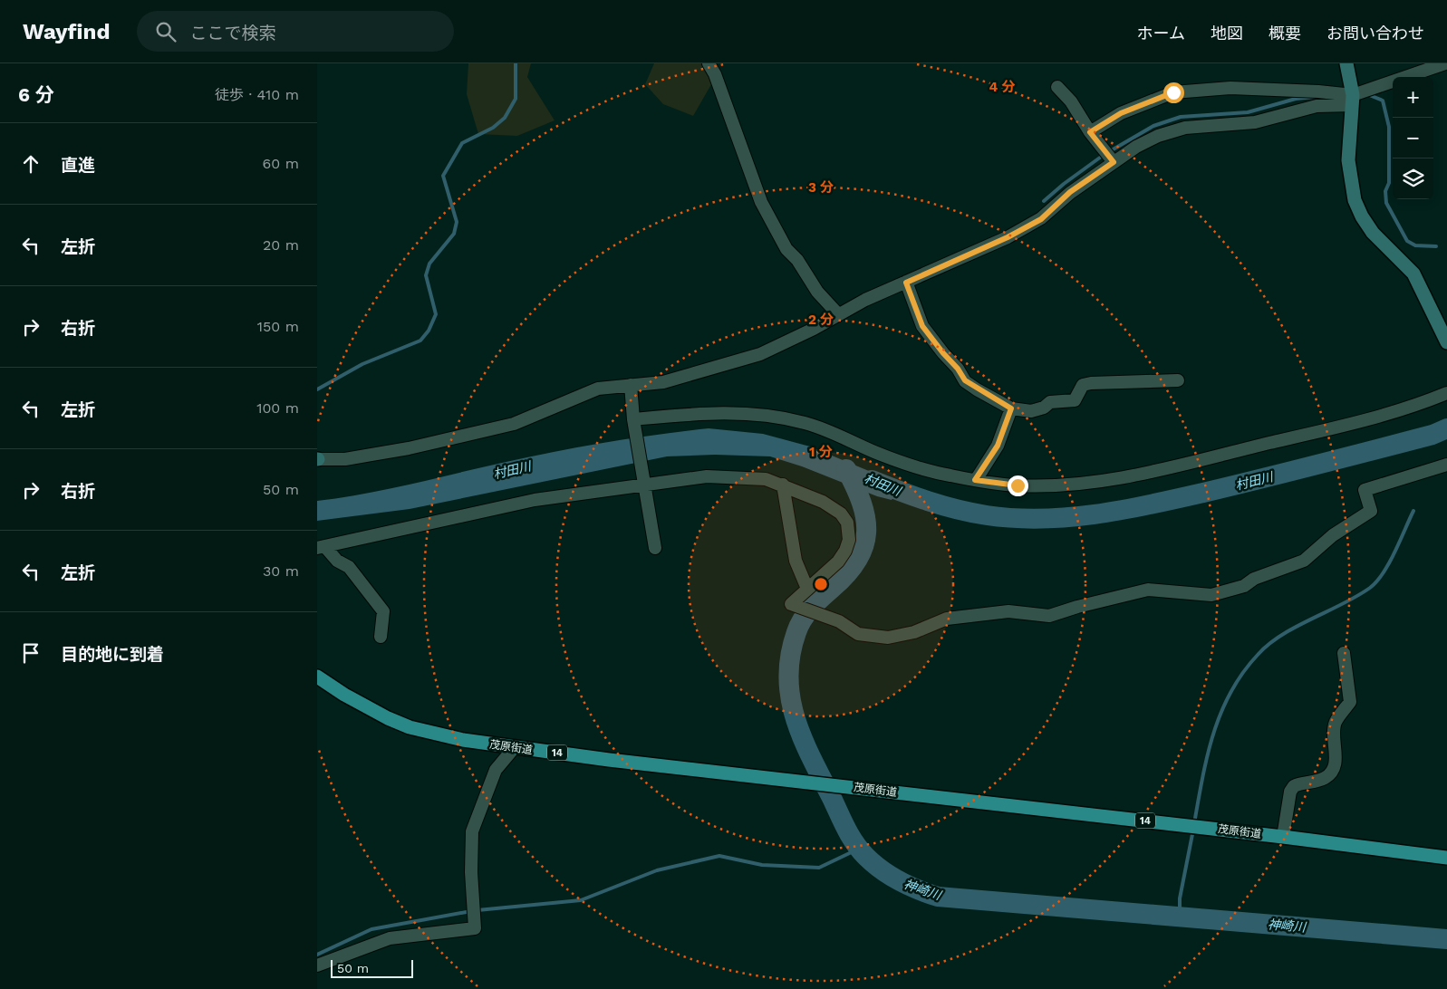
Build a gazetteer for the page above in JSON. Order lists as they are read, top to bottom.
{
  "streets": {
    "main road": ["茂原街道", "14"]
  },
  "water": ["村田川", "神崎川"],
  "scale_bar": "50 m",
  "page": {
    "header": "Wayfind",
    "search": "ここで検索",
    "nav": [
      "ホーム",
      "地図",
      "概要",
      "お問い合わせ"
    ],
    "heading": ["6 分", "徒歩 · 410 m"],
    "map_buttons": ["+", "−"],
    "list": [
      ["直進", "60 m"],
      ["左折", "20 m"],
      ["右折", "150 m"],
      ["左折", "100 m"],
      ["右折", "50 m"],
      ["左折", "30 m"],
      "目的地に到着"
    ],
    "scale": "50 m"
  },
  "rings": [
    "4 分",
    "3 分",
    "2 分",
    "1 分"
  ]
}
